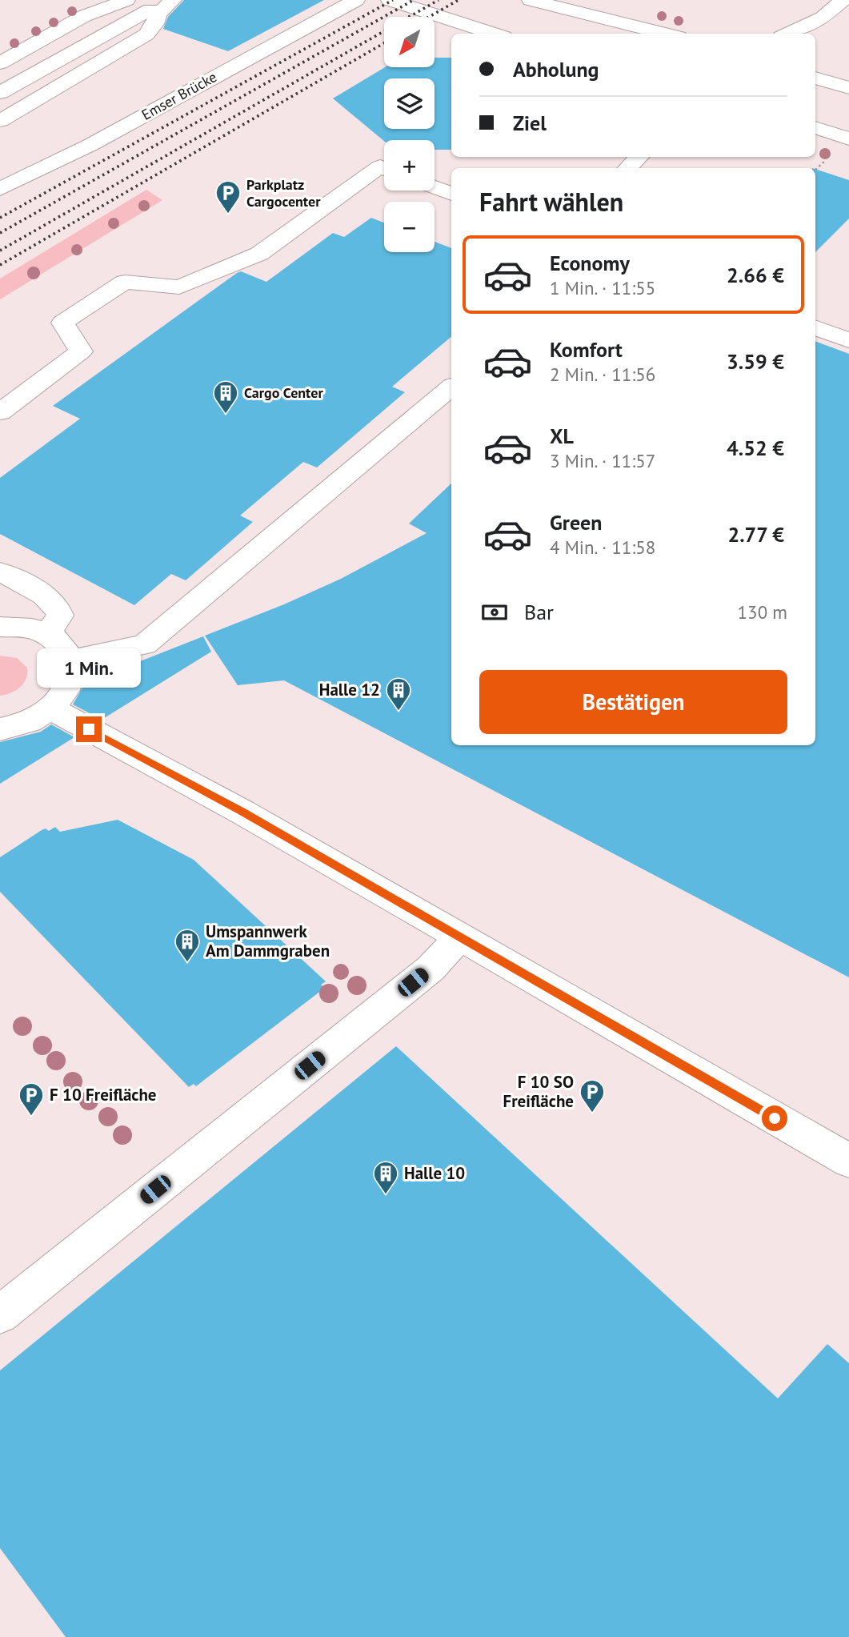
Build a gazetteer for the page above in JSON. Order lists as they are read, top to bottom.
{
  "streets": {
    "street": ["Emser Brücke"]
  },
  "places": {
    "parking": ["Parkplatz Cargocenter", "F 10 SO Freifläche", "F 10 Freifläche"],
    "building": [
      "Cargo Center",
      "Halle 12",
      "Umspannwerk Am Dammgraben",
      "Halle 10"
    ]
  },
  "north": "bottom left",
  "page": {
    "map_buttons": ["+", "−"],
    "banner": ["Abholung", "Ziel"],
    "heading": "Fahrt wählen",
    "list": [
      {
        "name": "Economy",
        "note": "1 Min. · 11:55",
        "value": "2.66 €"
      },
      {
        "name": "Komfort",
        "note": "2 Min. · 11:56",
        "value": "3.59 €"
      },
      {
        "name": "XL",
        "note": "3 Min. · 11:57",
        "value": "4.52 €"
      },
      {
        "name": "Green",
        "note": "4 Min. · 11:58",
        "value": "2.77 €"
      }
    ],
    "pay": ["Bar", "130 m"],
    "bubble": "1 Min.",
    "buttons": "Bestätigen"
  }
}
